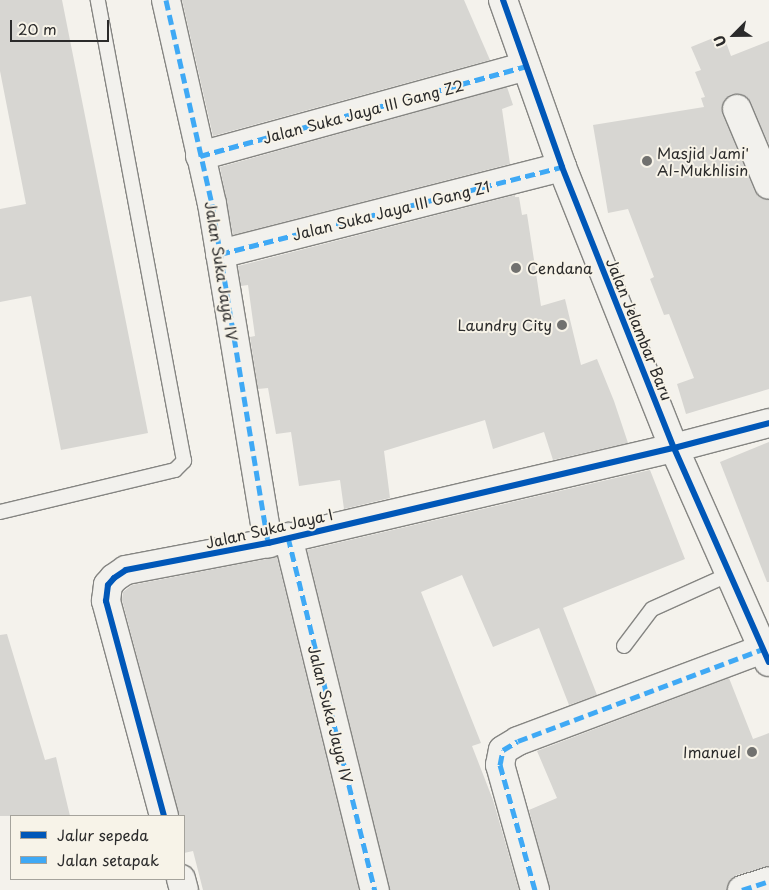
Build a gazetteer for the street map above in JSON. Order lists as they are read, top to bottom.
{
  "streets": {
    "street": [
      "Jalan Suka Jaya III Gang Z2",
      "Jalan Suka Jaya III Gang Z1",
      "Jalan Suka Jaya IV",
      "Jalan Jelambar Baru",
      "Jalan Suka Jaya I"
    ]
  },
  "crossings": [
    ["Jalan Suka Jaya III Gang Z2", "Jalan Suka Jaya IV"],
    ["Jalan Suka Jaya III Gang Z2", "Jalan Jelambar Baru"],
    ["Jalan Suka Jaya III Gang Z1", "Jalan Suka Jaya IV"],
    ["Jalan Suka Jaya III Gang Z1", "Jalan Jelambar Baru"],
    ["Jalan Suka Jaya IV", "Jalan Suka Jaya I"],
    ["Jalan Jelambar Baru", "Jalan Suka Jaya I"]
  ],
  "places": [
    "Masjid Jami' Al-Mukhlisin",
    "Cendana",
    "Laundry City",
    "Imanuel"
  ],
  "legend": ["Jalur sepeda", "Jalan setapak"],
  "scale_bar": "20 m",
  "north": "bottom left"
}
